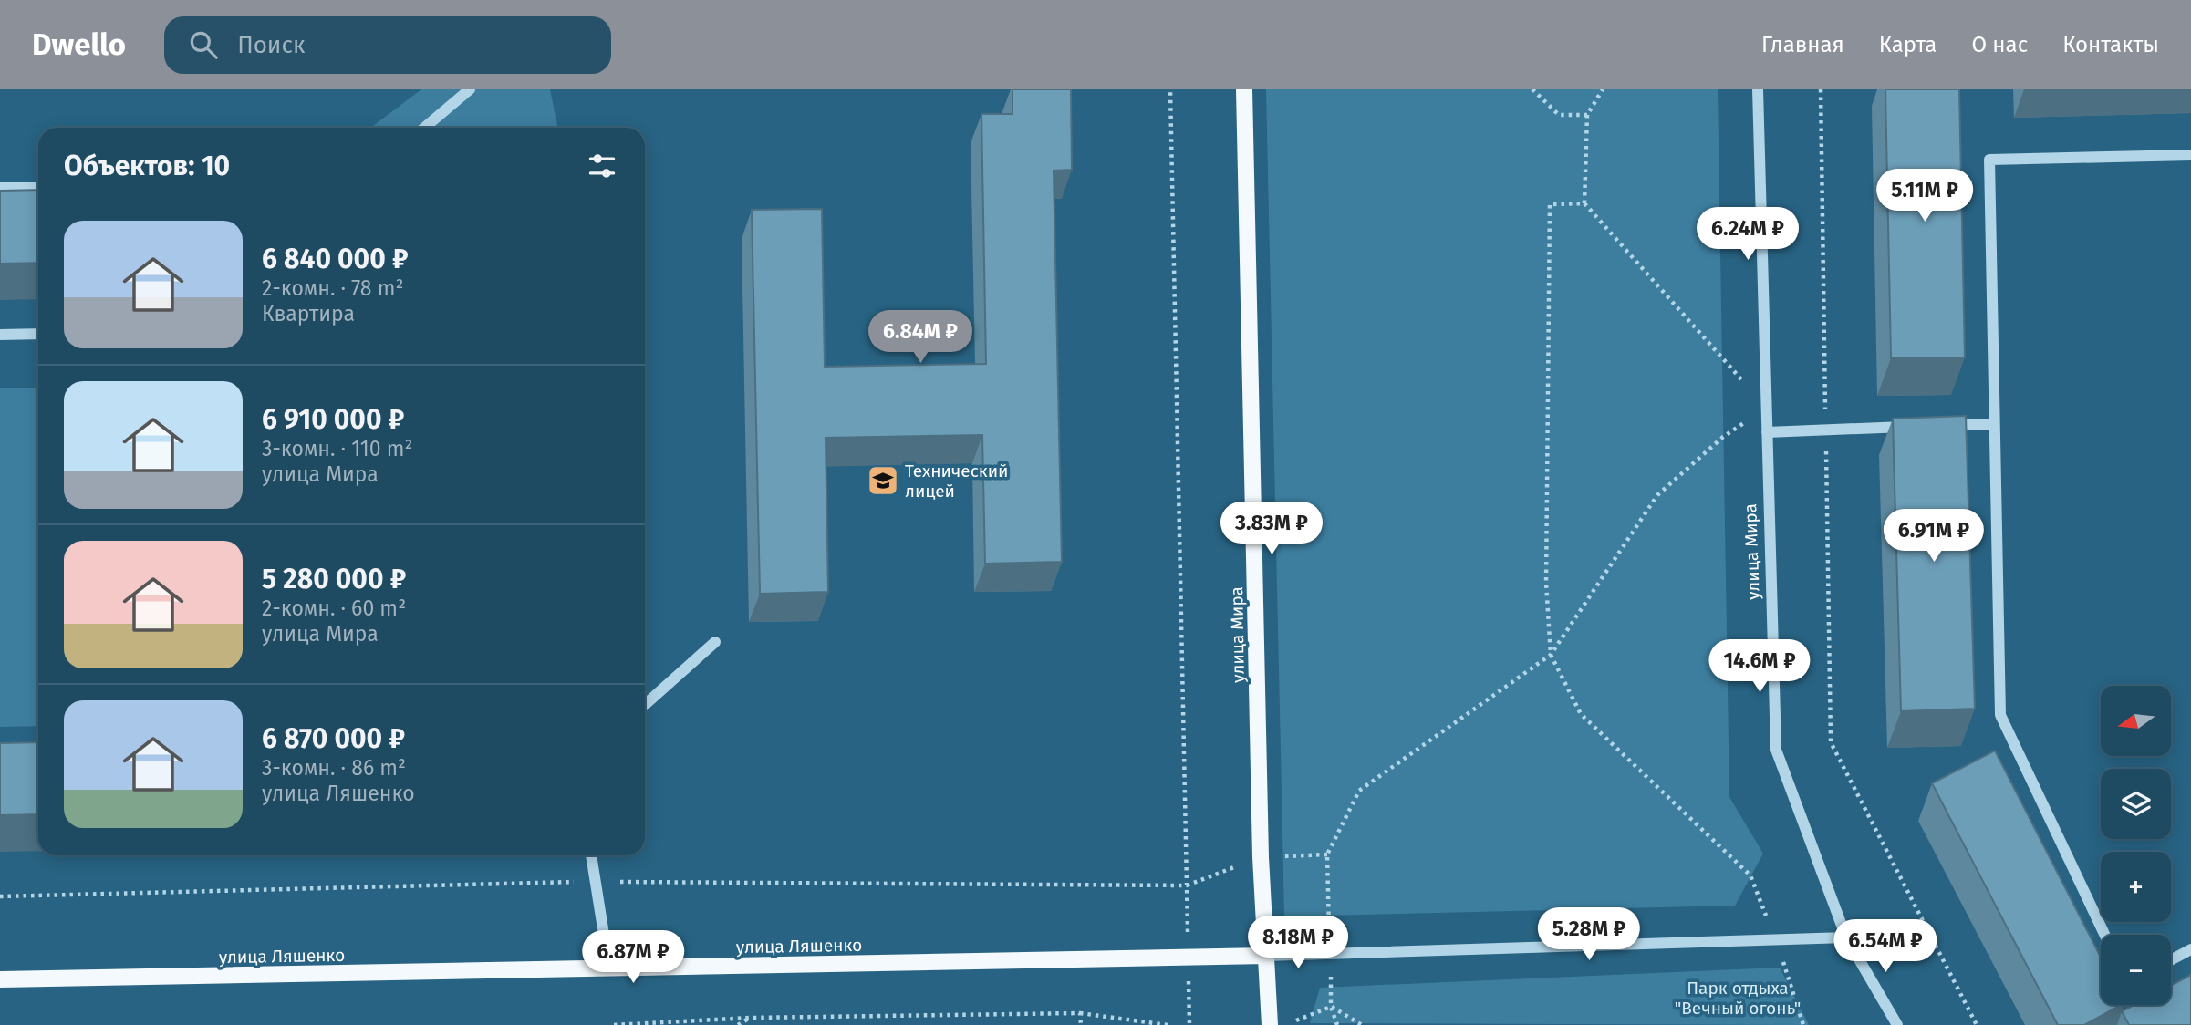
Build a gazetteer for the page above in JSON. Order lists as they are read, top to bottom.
{
  "streets": {
    "main road": ["улица Мира", "улица Ляшенко"]
  },
  "crossings": [
    ["улица Мира", "улица Ляшенко"]
  ],
  "parks": ["Парк отдыха \"Вечный огонь\""],
  "places": {
    "school or university": ["Технический лицей"]
  },
  "north": "left",
  "page": {
    "header": "Dwello",
    "search": "Поиск",
    "nav": [
      "Главная",
      "Карта",
      "О нас",
      "Контакты"
    ],
    "heading": "Объектов: 10",
    "price": [
      "5.11M ₽",
      "6.24M ₽",
      "6.84M ₽",
      "3.83M ₽",
      "6.91M ₽",
      "14.6M ₽",
      "5.28M ₽",
      "8.18M ₽",
      "6.54M ₽",
      "6.87M ₽"
    ],
    "list": [
      {
        "name": "6 840 000 ₽",
        "note": "2-комн. · 78 m² · Квартира"
      },
      {
        "name": "6 910 000 ₽",
        "note": "3-комн. · 110 m² · улица Мира"
      },
      {
        "name": "5 280 000 ₽",
        "note": "2-комн. · 60 m² · улица Мира"
      },
      {
        "name": "6 870 000 ₽",
        "note": "3-комн. · 86 m² · улица Ляшенко"
      }
    ],
    "map_buttons": ["+", "−"]
  }
}
